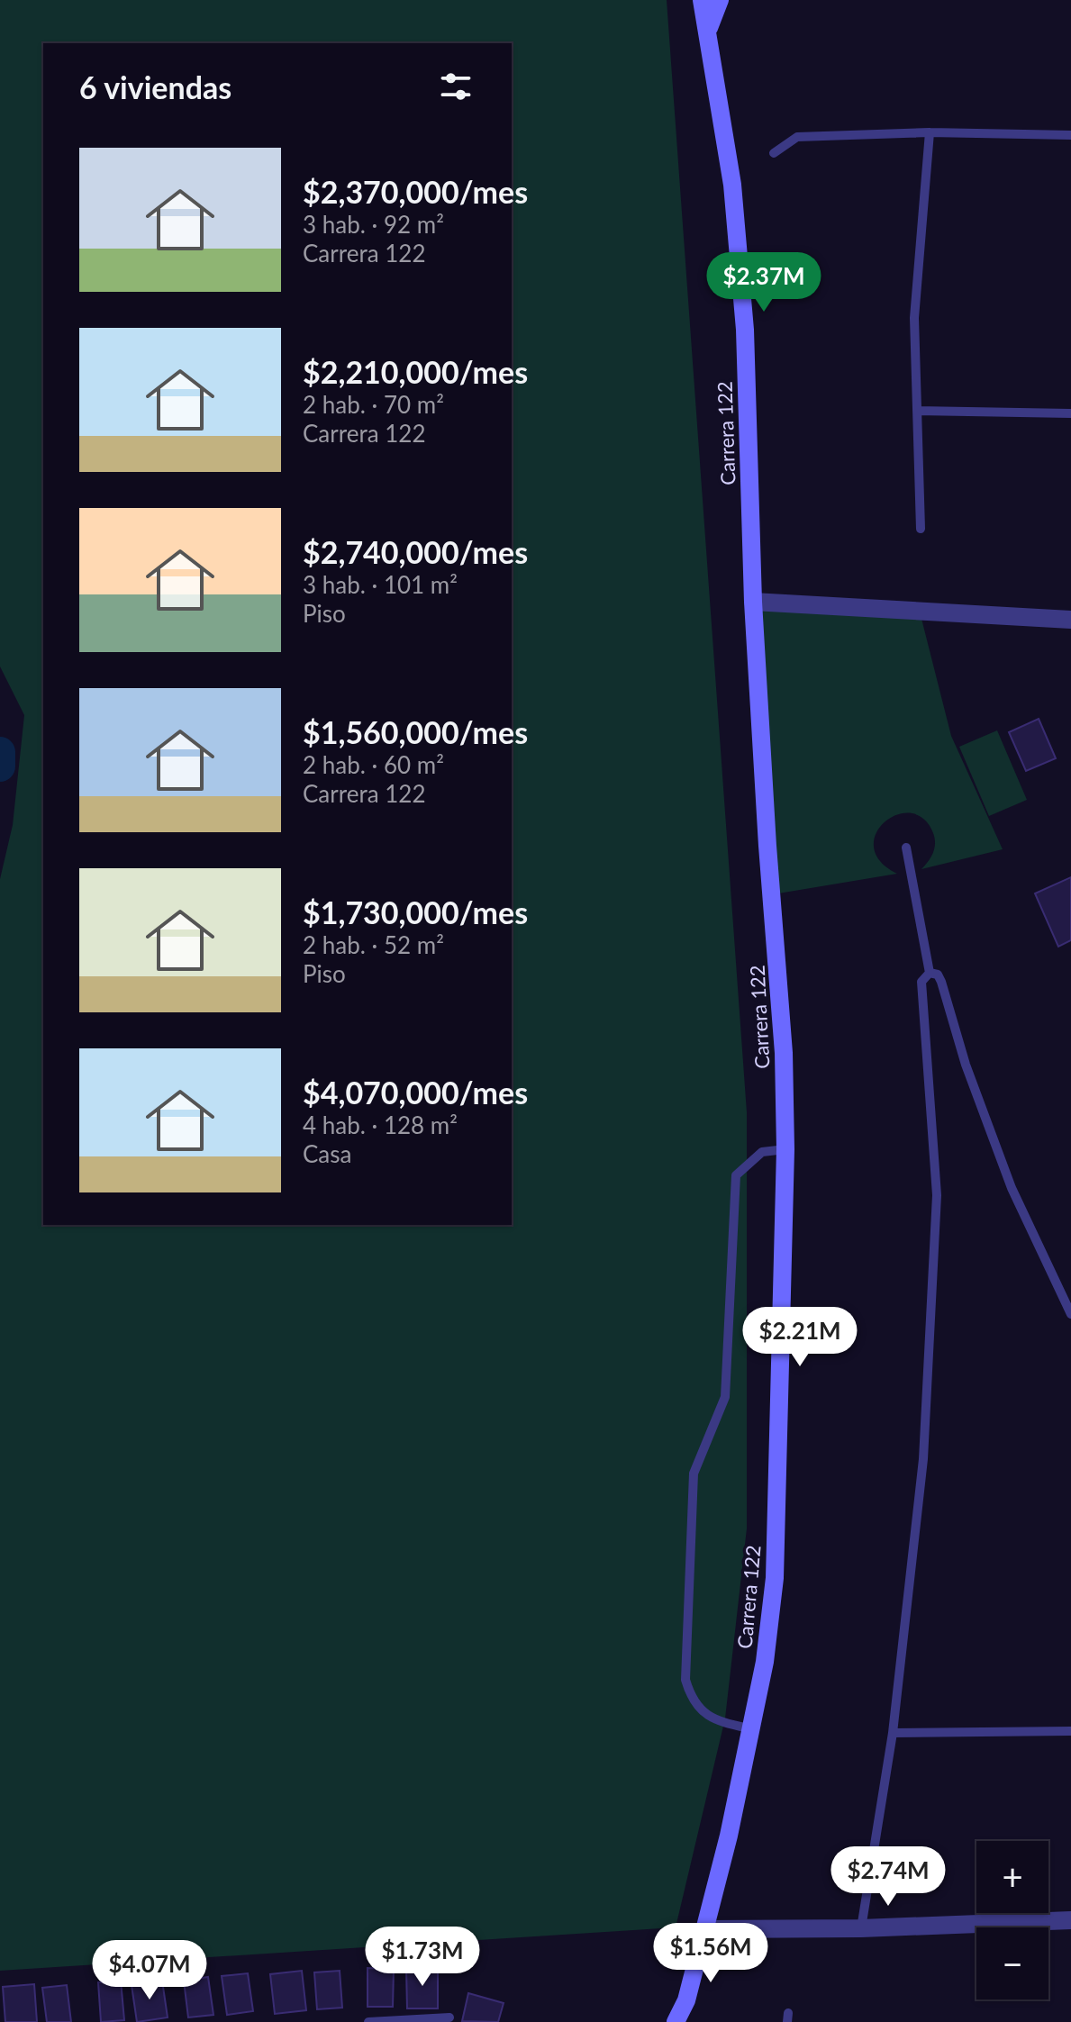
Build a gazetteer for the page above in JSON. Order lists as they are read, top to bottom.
{
  "streets": {
    "street": ["Carrera 122"]
  },
  "page": {
    "heading": "6 viviendas",
    "list": [
      {
        "name": "$2,370,000/mes",
        "note": "3 hab. · 92 m² · Carrera 122"
      },
      {
        "name": "$2,210,000/mes",
        "note": "2 hab. · 70 m² · Carrera 122"
      },
      {
        "name": "$2,740,000/mes",
        "note": "3 hab. · 101 m² · Piso"
      },
      {
        "name": "$1,560,000/mes",
        "note": "2 hab. · 60 m² · Carrera 122"
      },
      {
        "name": "$1,730,000/mes",
        "note": "2 hab. · 52 m² · Piso"
      },
      {
        "name": "$4,070,000/mes",
        "note": "4 hab. · 128 m² · Casa"
      }
    ],
    "price": [
      "$2.37M",
      "$2.21M",
      "$2.74M",
      "$1.56M",
      "$1.73M",
      "$4.07M"
    ],
    "map_buttons": ["+", "−"]
  }
}
